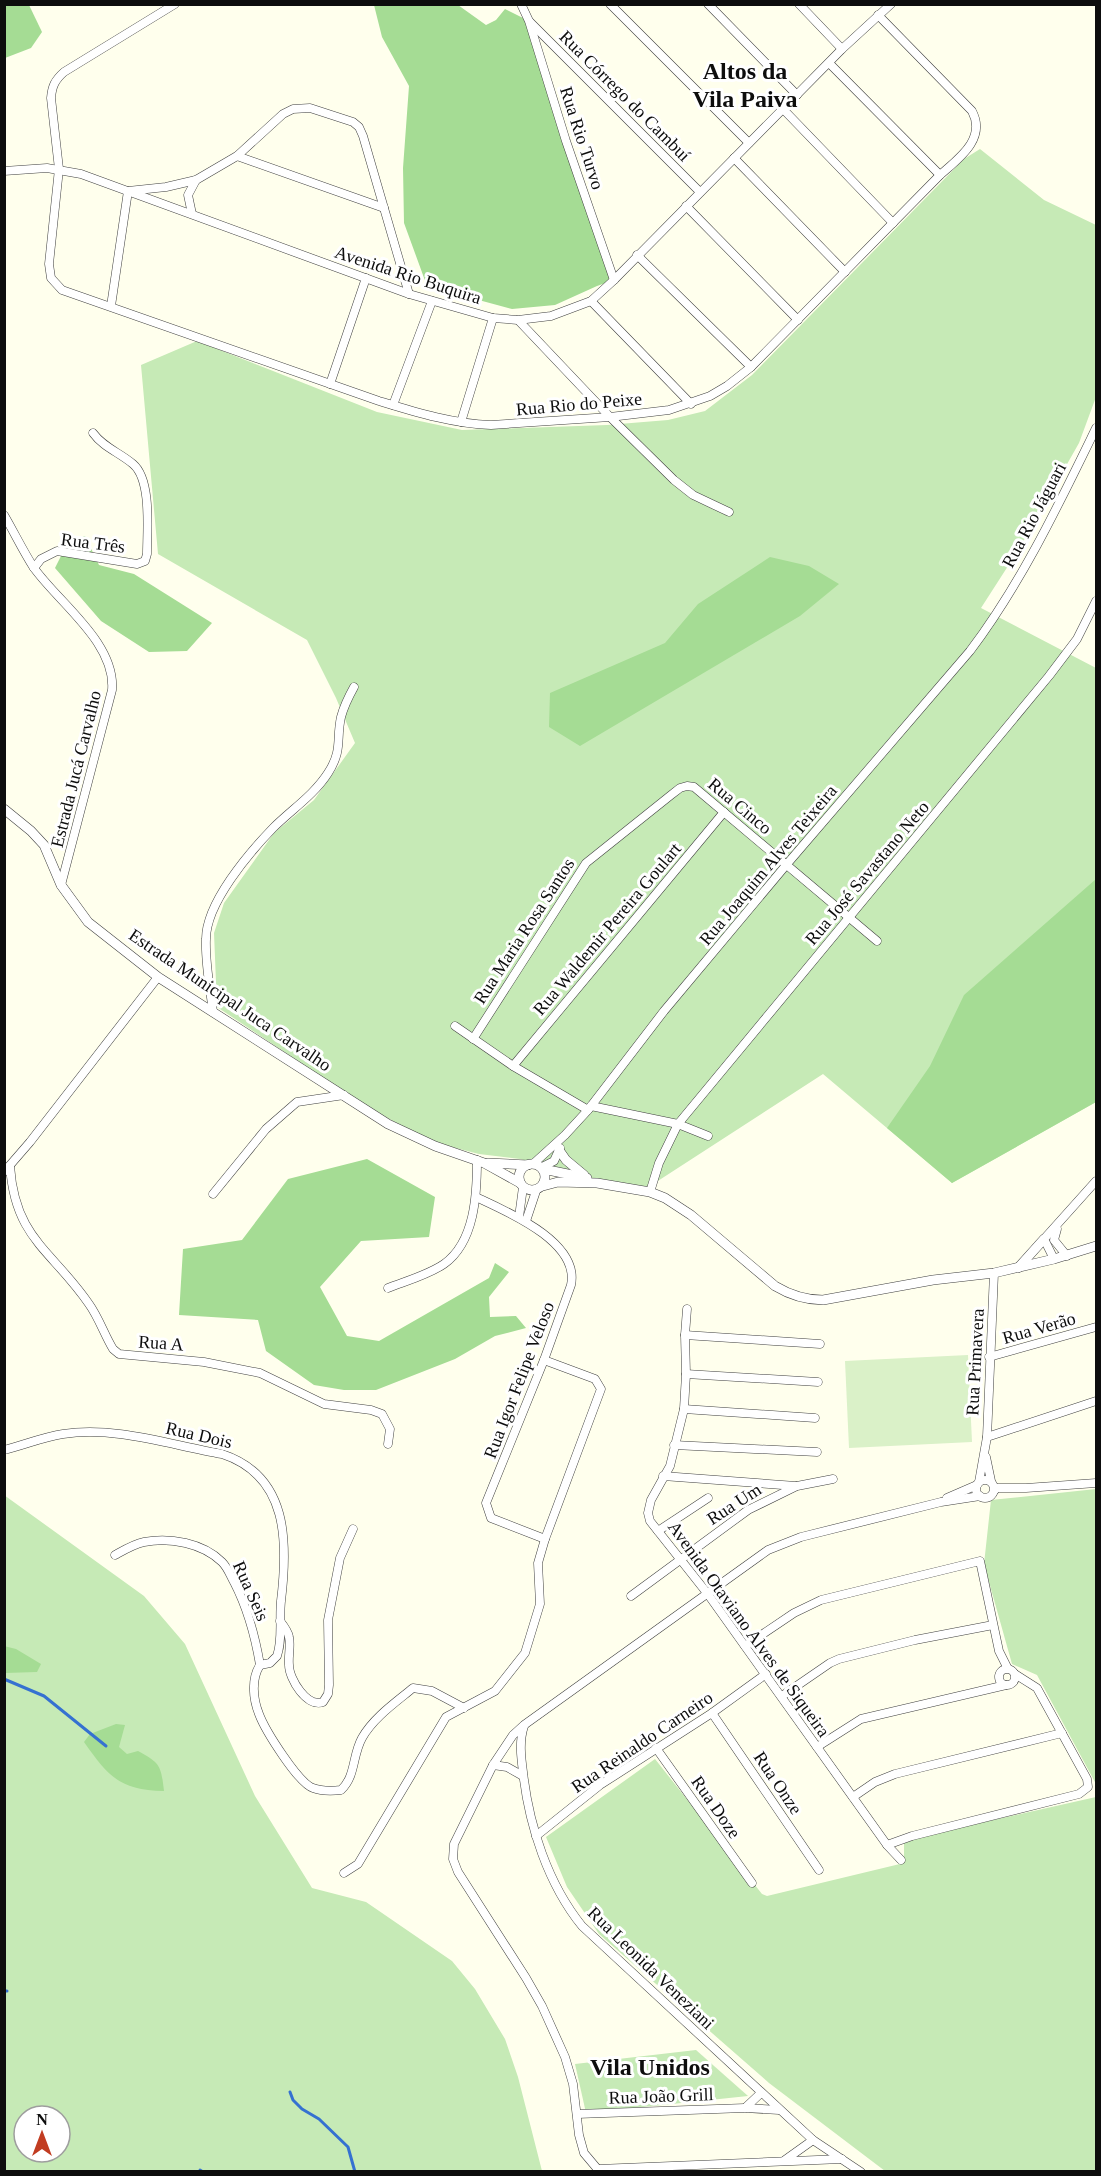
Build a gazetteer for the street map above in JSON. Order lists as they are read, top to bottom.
{
  "streets": {
    "street": [
      "Rua Córrego do Cambuí",
      "Rua Rio Turvo",
      "Avenida Rio Buquira",
      "Rua Rio do Peixe",
      "Rua Rio Jáguari",
      "Rua Três",
      "Estrada Jucá Carvalho",
      "Rua Cinco",
      "Rua Joaquim Alves Teixeira",
      "Rua José Savastano Neto",
      "Rua Waldemir Pereira Goulart",
      "Rua Maria Rosa Santos",
      "Estrada Municipal Juca Carvalho",
      "Rua Verão",
      "Rua A",
      "Rua Primavera",
      "Rua Igor Felipe Veloso",
      "Rua Dois",
      "Rua Um",
      "Rua Seis",
      "Avenida Otaviano Alves de Siqueira",
      "Rua Reinaldo Carneiro",
      "Rua Onze",
      "Rua Doze",
      "Rua Leonida Veneziani",
      "Rua João Grill"
    ]
  },
  "crossings": [
    ["Rua Córrego do Cambuí", "Rua Rio Turvo"],
    ["Rua Córrego do Cambuí", "Avenida Rio Buquira"],
    ["Rua Rio Turvo", "Avenida Rio Buquira"],
    ["Avenida Rio Buquira", "Rua Rio do Peixe"],
    ["Rua Rio Jáguari", "Rua Joaquim Alves Teixeira"],
    ["Rua Três", "Estrada Jucá Carvalho"],
    ["Estrada Jucá Carvalho", "Estrada Municipal Juca Carvalho"],
    ["Rua Cinco", "Rua Joaquim Alves Teixeira"],
    ["Rua Cinco", "Rua José Savastano Neto"],
    ["Rua Cinco", "Rua Waldemir Pereira Goulart"],
    ["Rua Cinco", "Rua Maria Rosa Santos"],
    ["Rua Verão", "Rua Primavera"],
    ["Rua Dois", "Rua Seis"],
    ["Rua Um", "Avenida Otaviano Alves de Siqueira"],
    ["Avenida Otaviano Alves de Siqueira", "Rua Reinaldo Carneiro"],
    ["Rua Reinaldo Carneiro", "Rua Onze"],
    ["Rua Reinaldo Carneiro", "Rua Doze"],
    ["Rua Reinaldo Carneiro", "Rua Leonida Veneziani"],
    ["Rua Leonida Veneziani", "Rua João Grill"]
  ],
  "districts": ["Altos da Vila Paiva", "Vila Unidos"],
  "north": "top"
}
